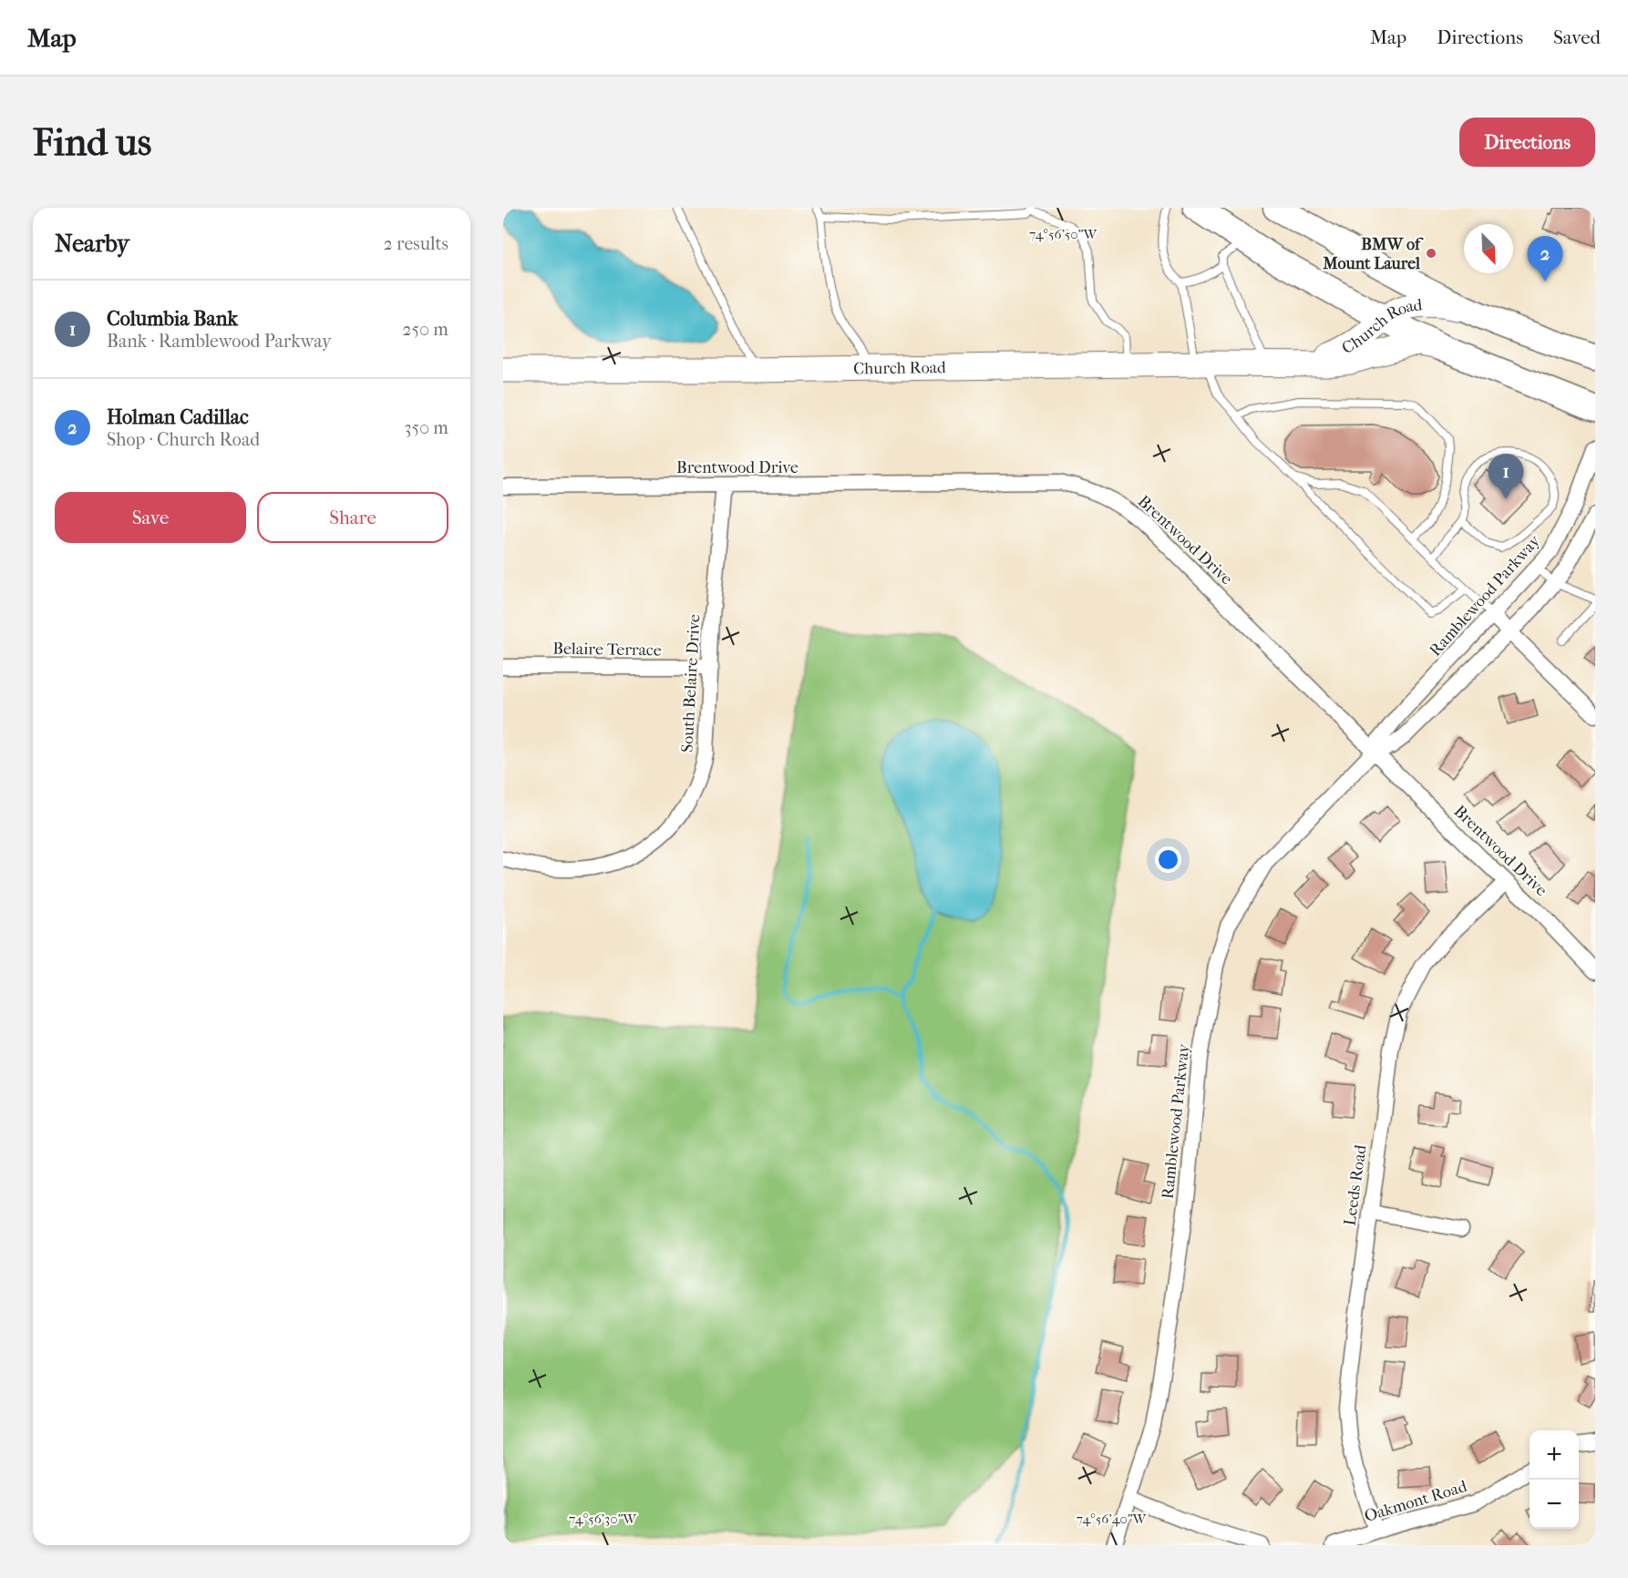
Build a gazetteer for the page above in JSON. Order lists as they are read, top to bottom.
{
  "streets": {
    "main road": ["Church Road"],
    "street": [
      "Brentwood Drive",
      "Ramblewood Parkway",
      "Belaire Terrace",
      "South Belaire Drive",
      "Leeds Road",
      "Oakmont Road"
    ]
  },
  "crossings": [
    ["Brentwood Drive", "Ramblewood Parkway"],
    ["Brentwood Drive", "South Belaire Drive"],
    ["Brentwood Drive", "Leeds Road"],
    ["Belaire Terrace", "South Belaire Drive"],
    ["Leeds Road", "Oakmont Road"]
  ],
  "places": ["BMW of Mount Laurel"],
  "north": "bottom right",
  "page": {
    "header": "Map",
    "nav": ["Map", "Directions", "Saved"],
    "buttons": [
      "Directions",
      ["Save", "Share"]
    ],
    "title": "Find us",
    "heading": ["Nearby", "2 results"],
    "pins": ["2", "1"],
    "list": [
      {
        "mark": "1",
        "name": "Columbia Bank",
        "note": "Bank · Ramblewood Parkway",
        "value": "250 m"
      },
      {
        "mark": "2",
        "name": "Holman Cadillac",
        "note": "Shop · Church Road",
        "value": "350 m"
      }
    ],
    "map_buttons": ["+", "−"]
  },
  "coordinates": ["74°56'50\"W", "74°56'30\"W", "74°56'40\"W"]
}
